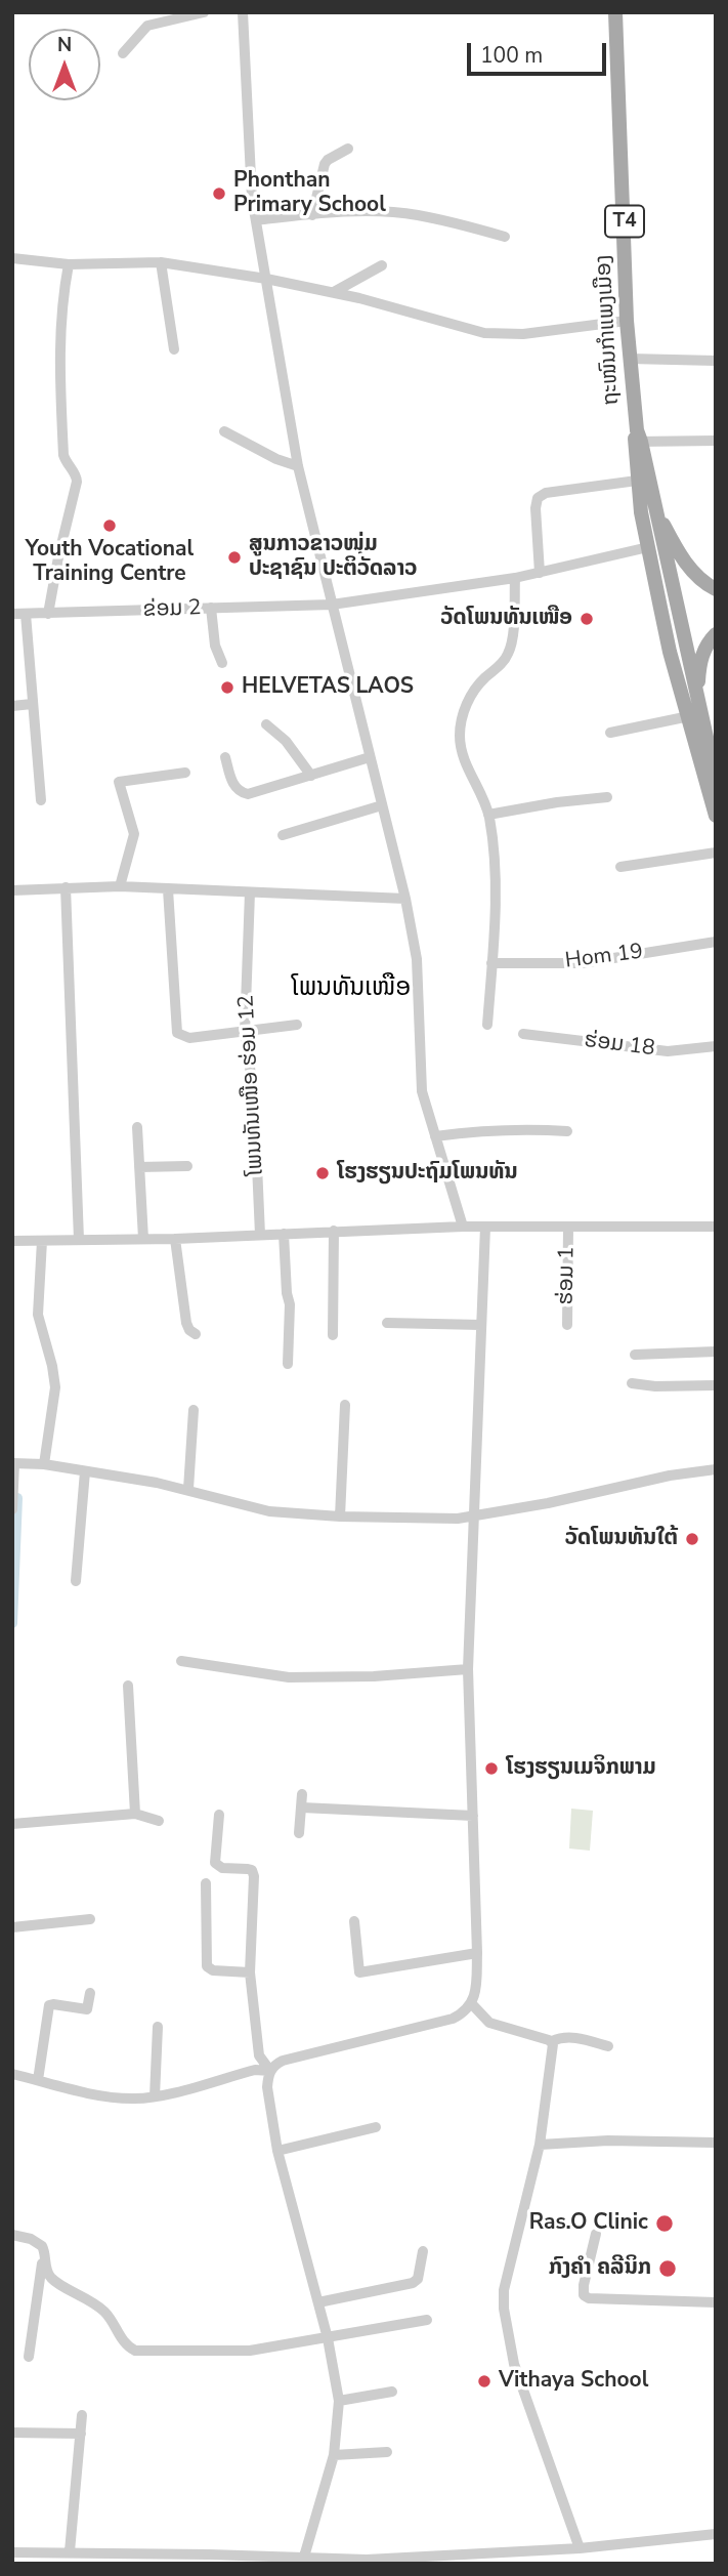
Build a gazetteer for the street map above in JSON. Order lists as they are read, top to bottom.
{
  "streets": {
    "main road": ["T4", "ຖະໜົນກຳແພງເມືອງ"],
    "street": [
      "ຂ່ອມ 2",
      "Hom 19",
      "ຮ່ອມ 18",
      "ໂພນທັນເໜືອ ຮ່ອມ 12",
      "ຮ່ອມ 1"
    ]
  },
  "crossings": [
    ["ຖະໜົນກຳແພງເມືອງ", "ຂ່ອມ 2"]
  ],
  "districts": ["ໂພນທັນເໜືອ"],
  "places": [
    "Phonthan Primary School",
    "Youth Vocational Training Centre",
    "ສູນກາວຂາວໜຸ່ມ ປະຊາຊົນ ປະຕິວັດລາວ",
    "ວັດໂພນທັນເໜືອ",
    "HELVETAS LAOS",
    "ໂຮງຮຽນປະຖົມໂພນທັນ",
    "ວັດໂພນທັນໃຕ້",
    "ໂຮງຮຽນເມຈິກພາມ",
    "Ras.O Clinic",
    "ກົງຄຳ ຄລີນິກ",
    "Vithaya School"
  ],
  "scale_bar": "100 m",
  "north": "top"
}
